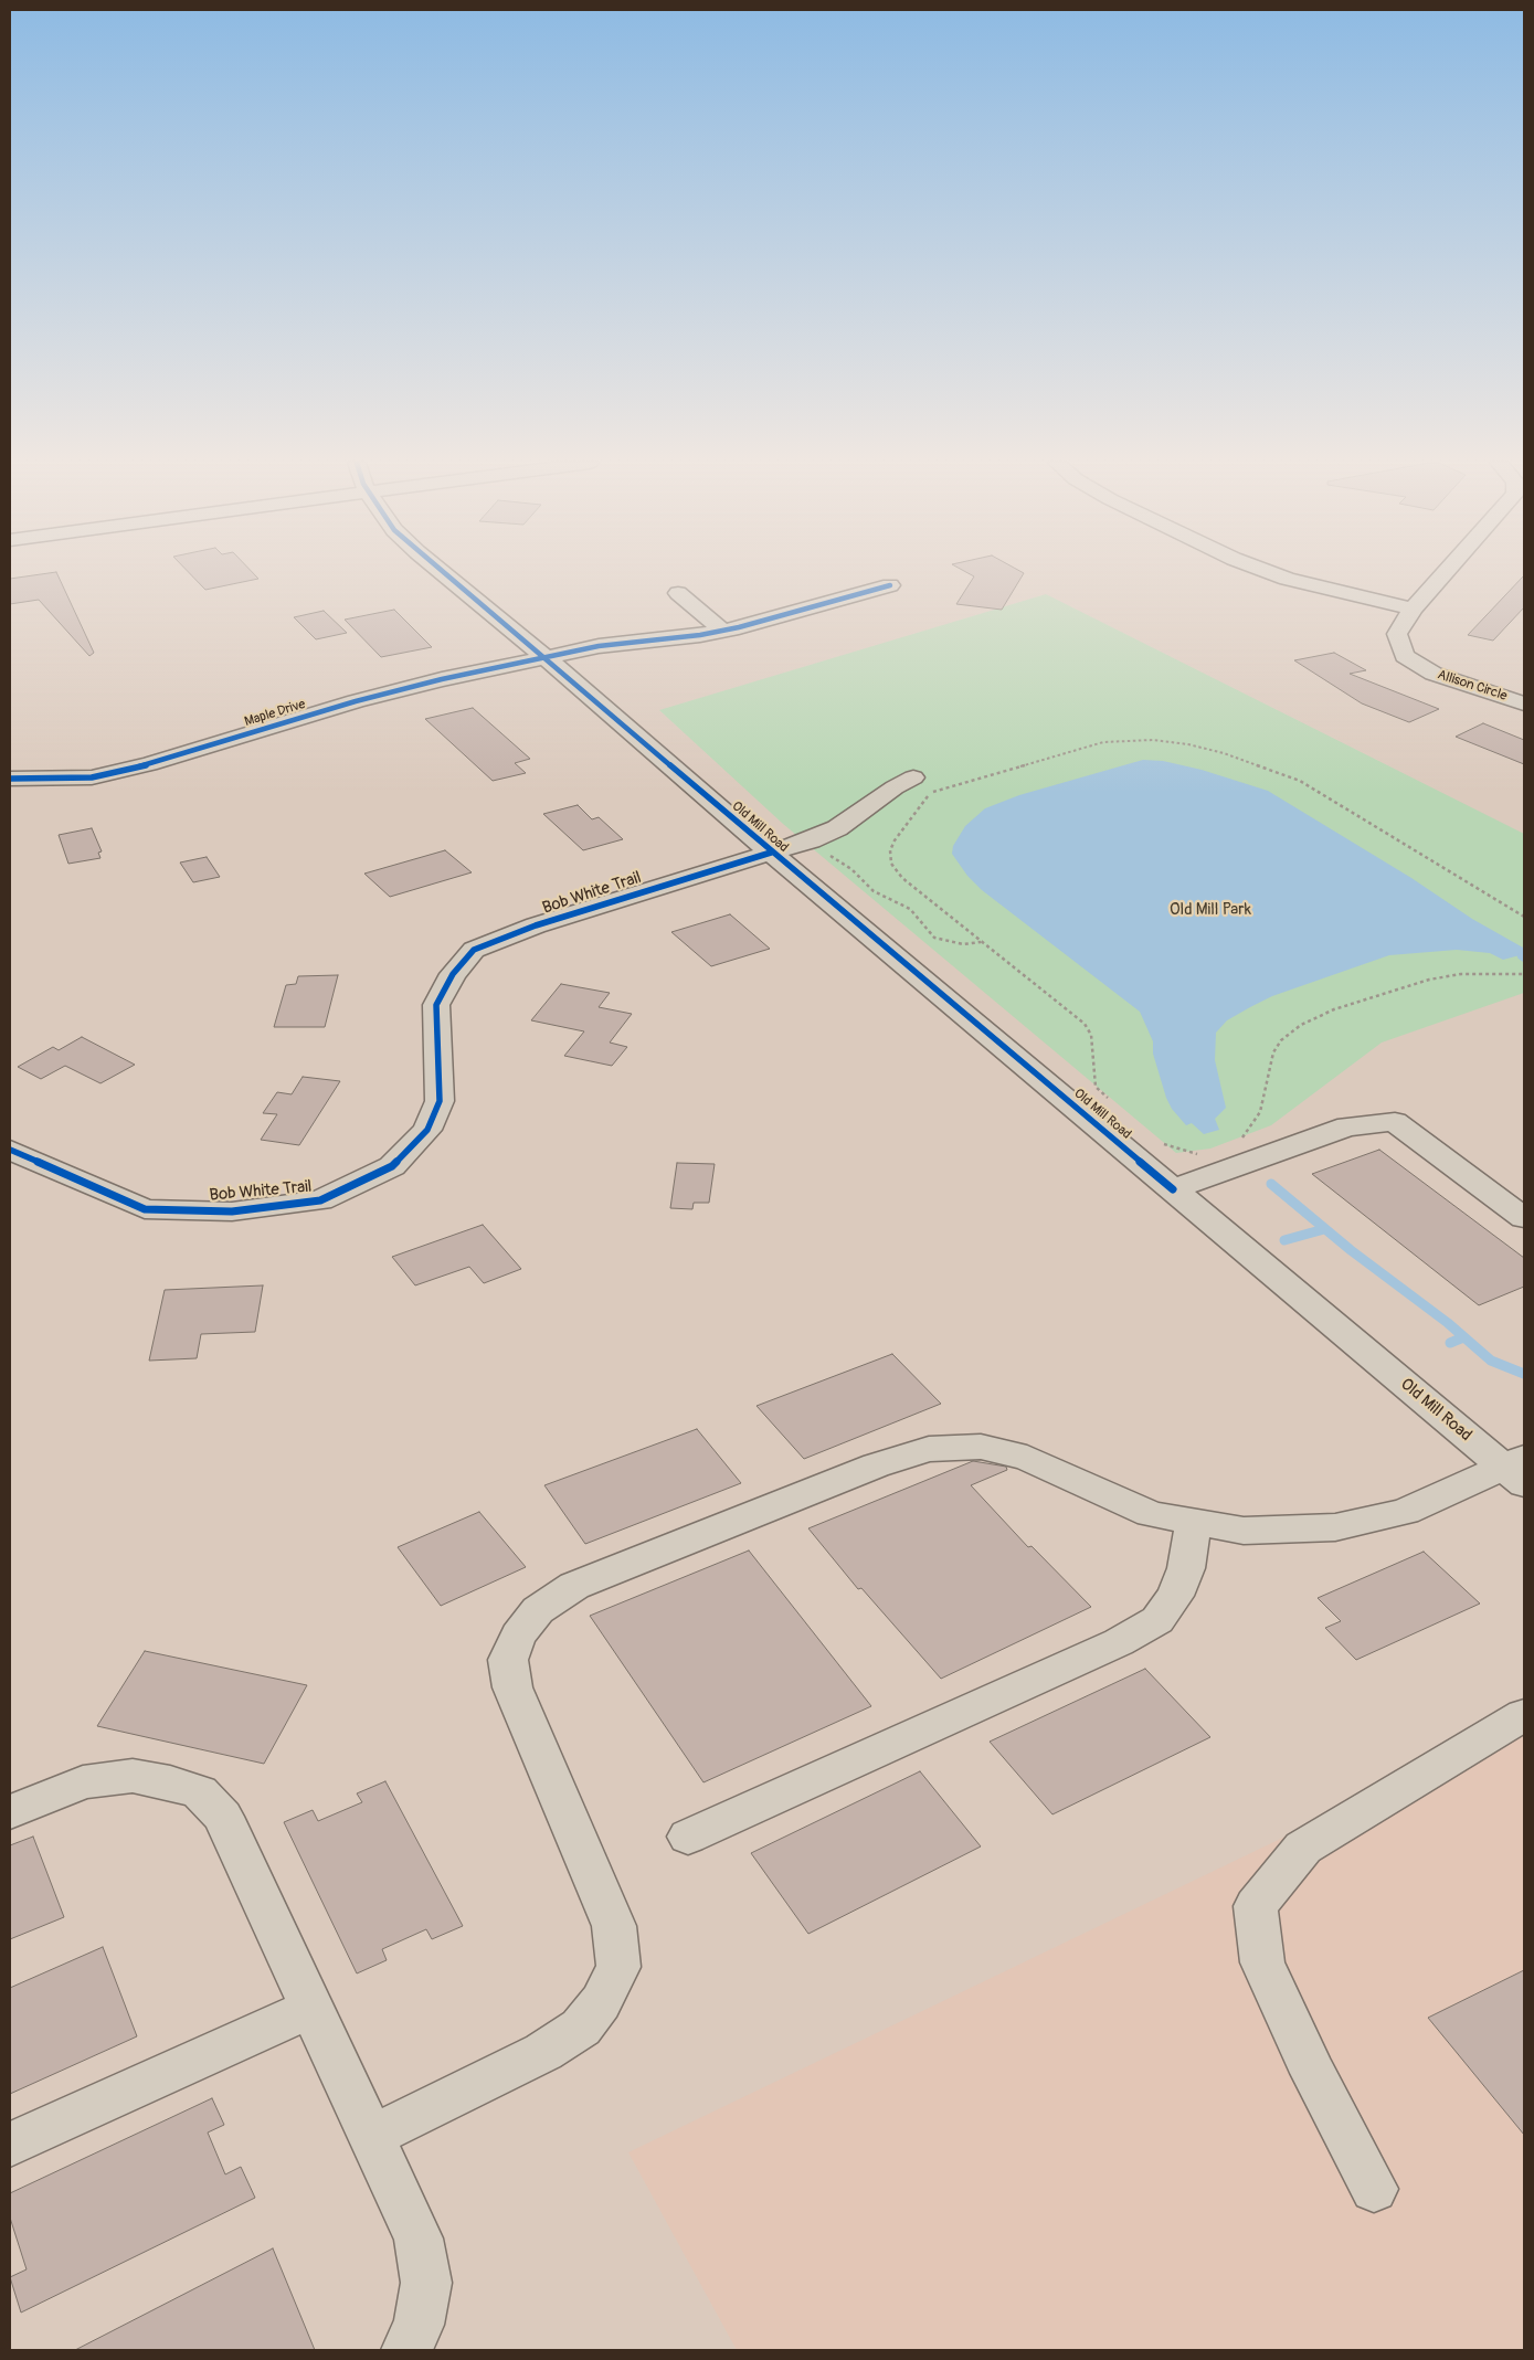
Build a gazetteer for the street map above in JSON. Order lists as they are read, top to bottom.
{
  "streets": {
    "street": [
      "Allison Circle",
      "Maple Drive",
      "Old Mill Road",
      "Bob White Trail"
    ]
  },
  "crossings": [
    ["Maple Drive", "Old Mill Road"],
    ["Old Mill Road", "Bob White Trail"]
  ],
  "parks": ["Old Mill Park"]
}
